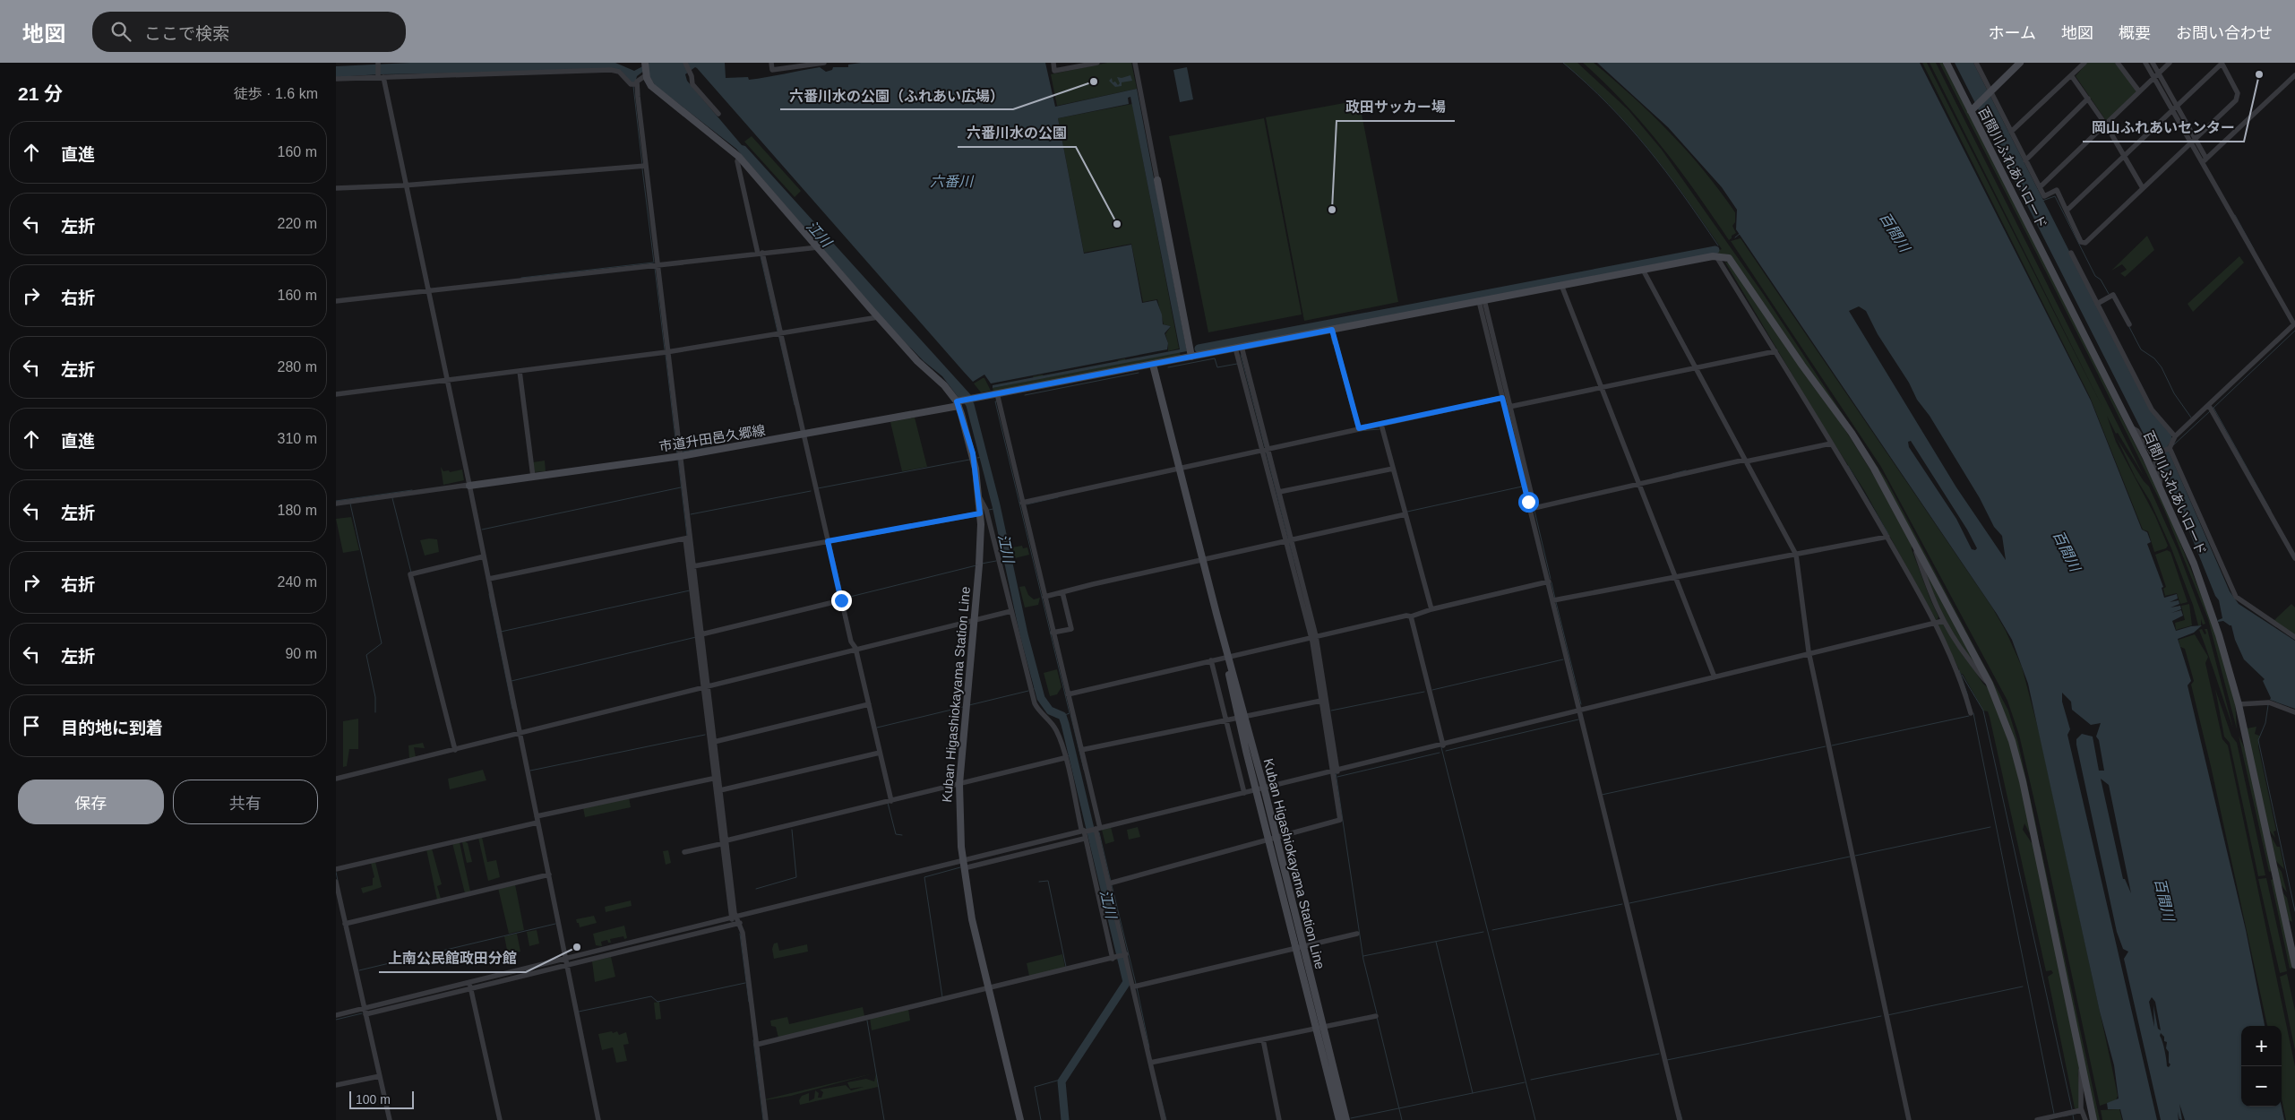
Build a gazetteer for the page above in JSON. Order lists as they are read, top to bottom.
{
  "streets": {
    "street": ["百間川ふれあいロード", "市道升田邑久郷線", "Kuban Higashiokayama Station Line"]
  },
  "crossings": [
    ["市道升田邑久郷線", "Kuban Higashiokayama Station Line"]
  ],
  "water": ["六番川", "百間川", "江川"],
  "places": [
    "岡山ふれあいセンター",
    "六番川水の公園（ふれあい広場）",
    "政田サッカー場",
    "六番川水の公園",
    "上南公民館政田分館"
  ],
  "scale_bar": "100 m",
  "page": {
    "header": "地図",
    "search": "ここで検索",
    "nav": [
      "ホーム",
      "地図",
      "概要",
      "お問い合わせ"
    ],
    "heading": ["21 分", "徒歩 · 1.6 km"],
    "list": [
      ["直進", "160 m"],
      ["左折", "220 m"],
      ["右折", "160 m"],
      ["左折", "280 m"],
      ["直進", "310 m"],
      ["左折", "180 m"],
      ["右折", "240 m"],
      ["左折", "90 m"],
      "目的地に到着"
    ],
    "buttons": ["保存", "共有"],
    "map_buttons": ["+", "−"],
    "scale": "100 m"
  }
}
